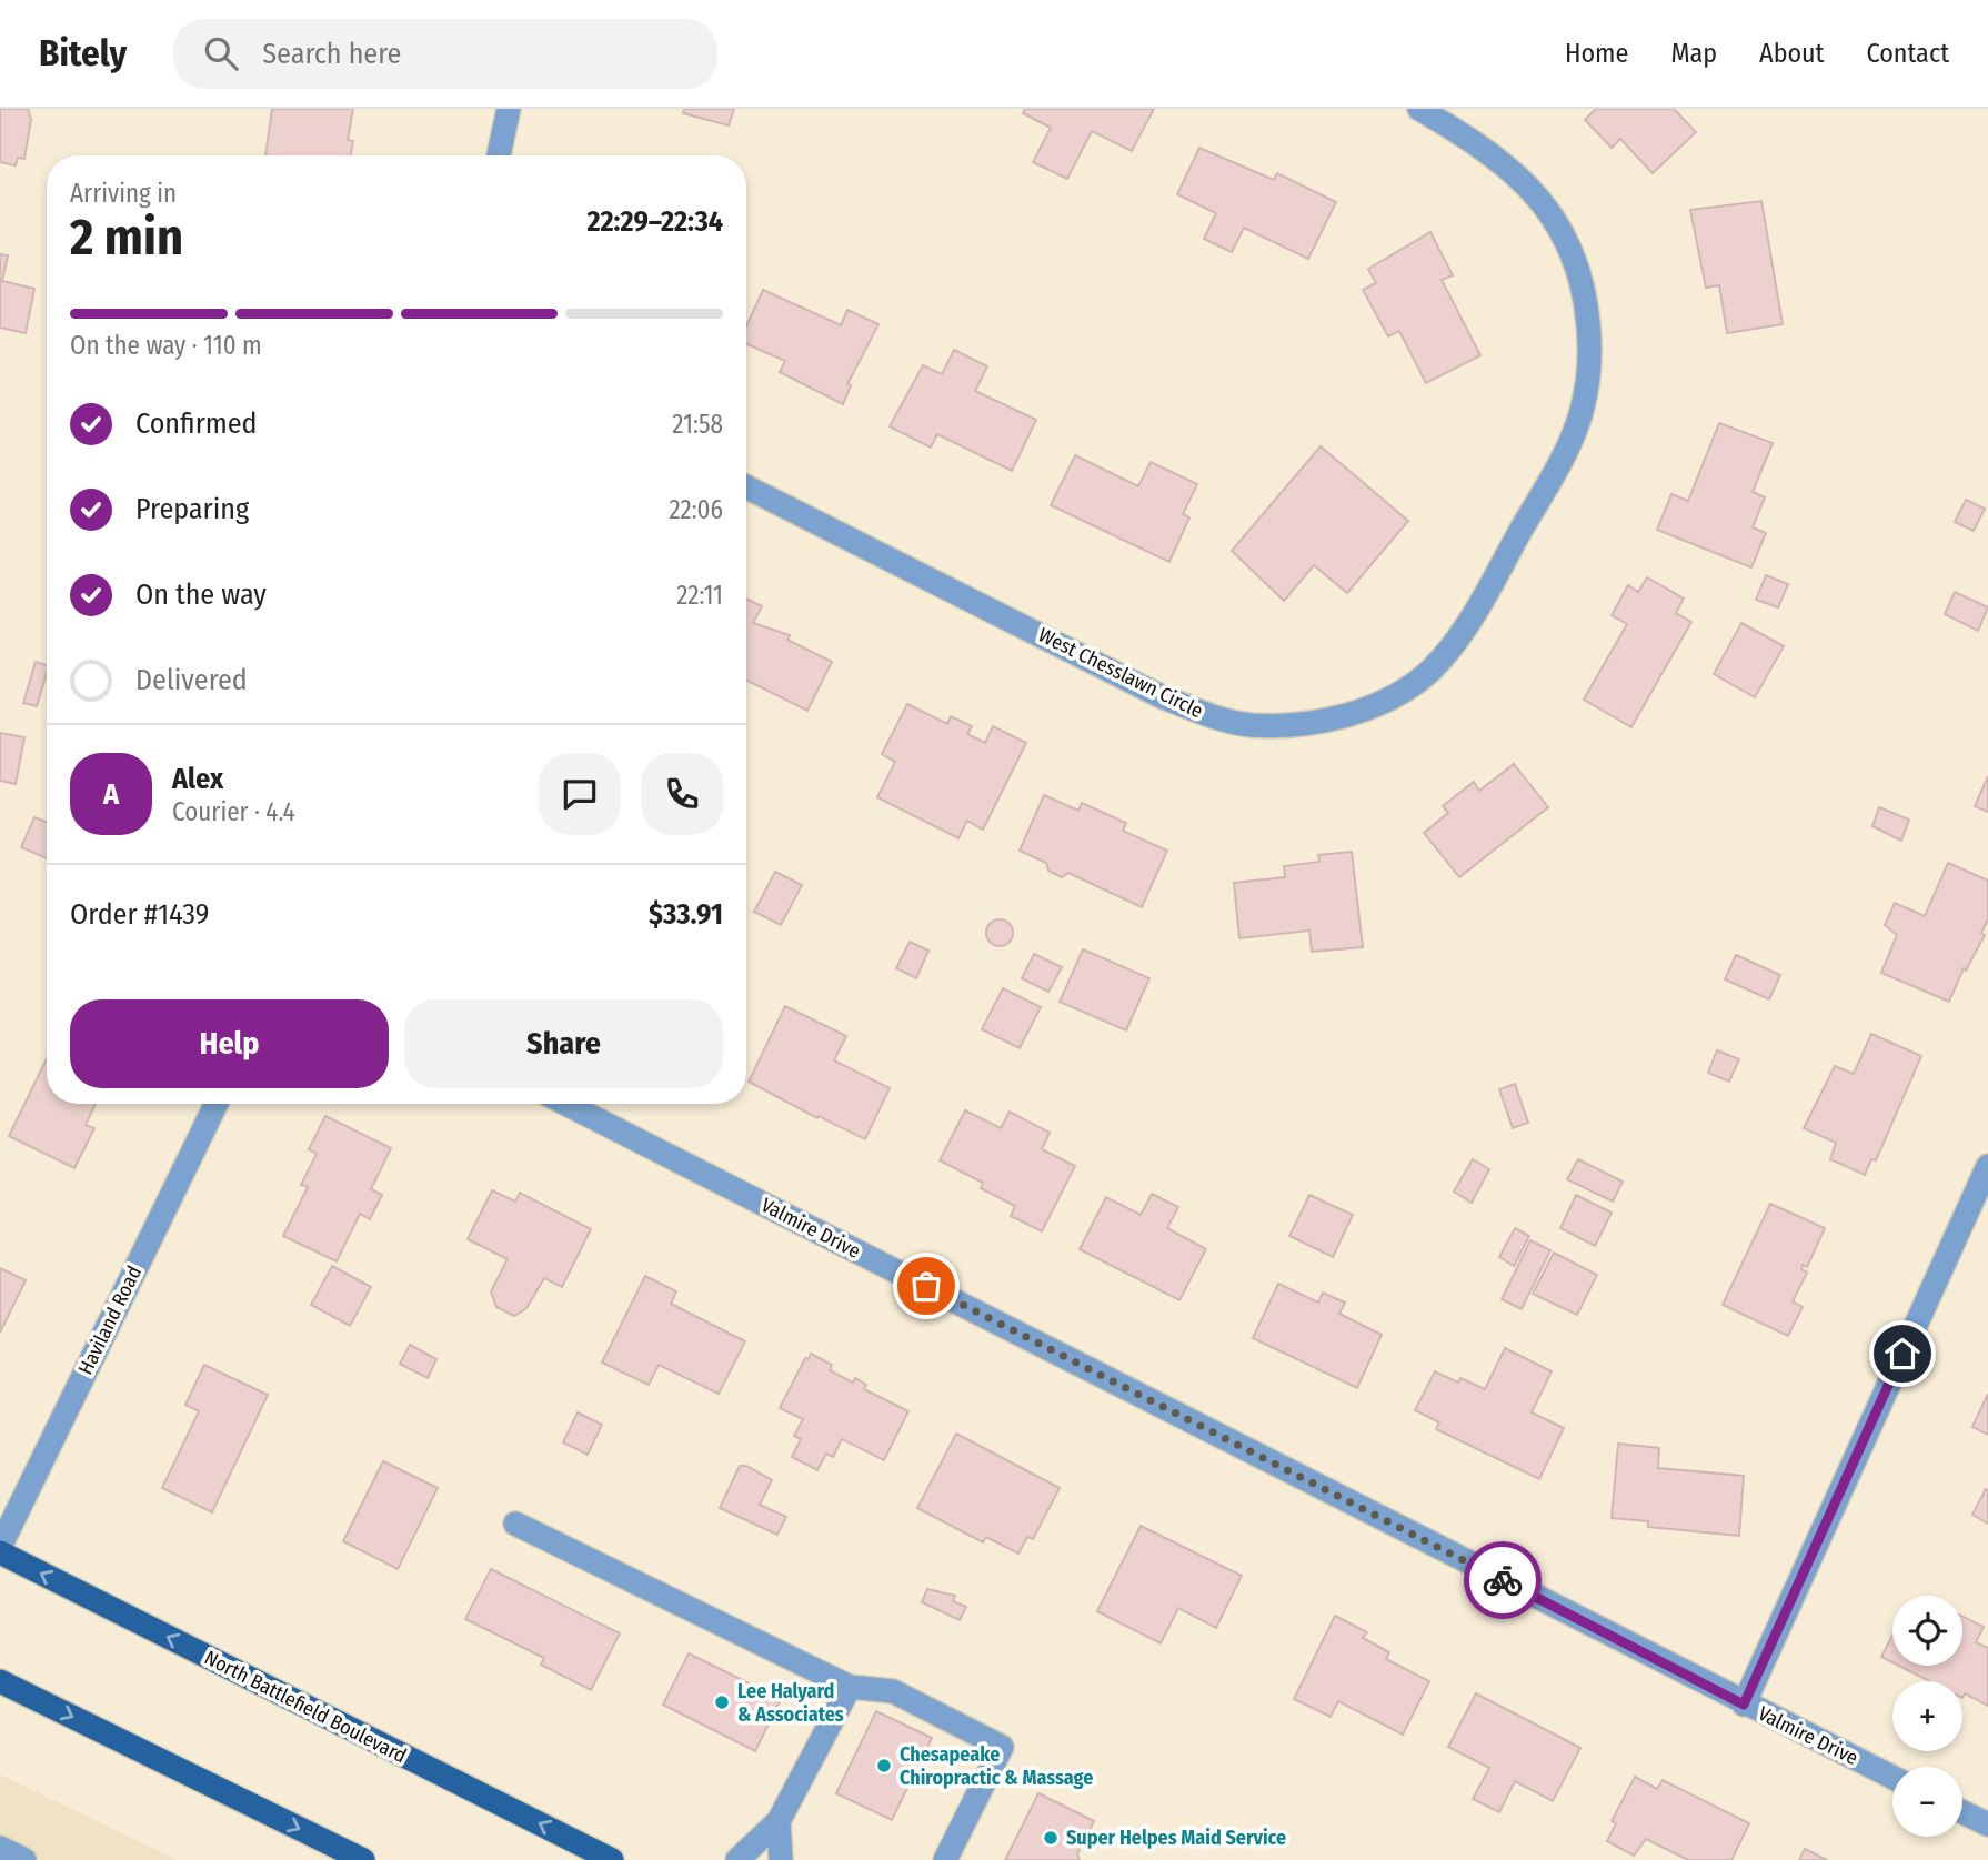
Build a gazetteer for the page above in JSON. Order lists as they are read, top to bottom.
{
  "streets": {
    "main road": ["North Battlefield Boulevard"],
    "street": ["West Chesslawn Circle", "Valmire Drive", "Haviland Road"]
  },
  "crossings": [
    ["Haviland Road", "North Battlefield Boulevard"]
  ],
  "places": ["Lee Halyard & Associates", "Chesapeake Chiropractic & Massage", "Super Helpes Maid Service"],
  "page": {
    "header": "Bitely",
    "search": "Search here",
    "nav": [
      "Home",
      "Map",
      "About",
      "Contact"
    ],
    "heading": ["2 min", "Arriving in", "22:29–22:34"],
    "panel": [
      "Alex",
      "Courier · 4.4",
      "Order #1439",
      "$33.91"
    ],
    "bar": "On the way · 110 m",
    "list": [
      ["Confirmed", "21:58"],
      ["Preparing", "22:06"],
      ["On the way", "22:11"],
      "Delivered"
    ],
    "round": "A",
    "buttons": ["Help", "Share"],
    "map_buttons": ["+", "−"]
  }
}
